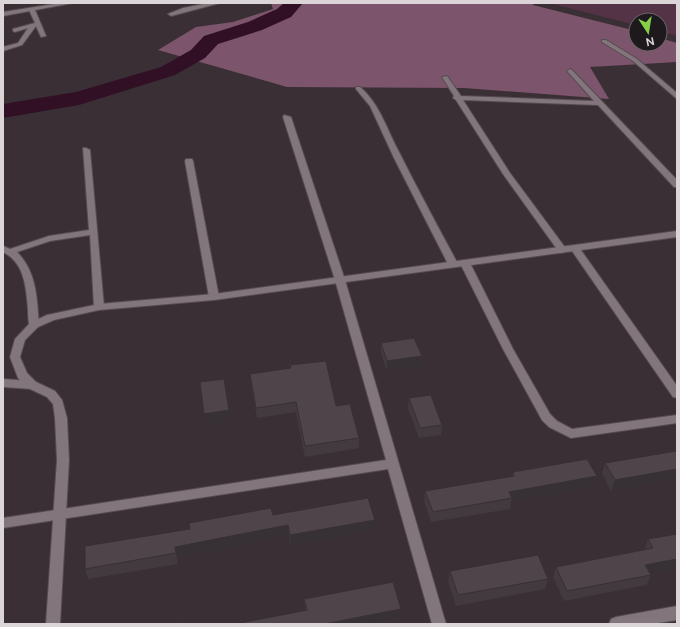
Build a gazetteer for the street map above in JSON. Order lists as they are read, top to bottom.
{
  "north": "bottom"
}
